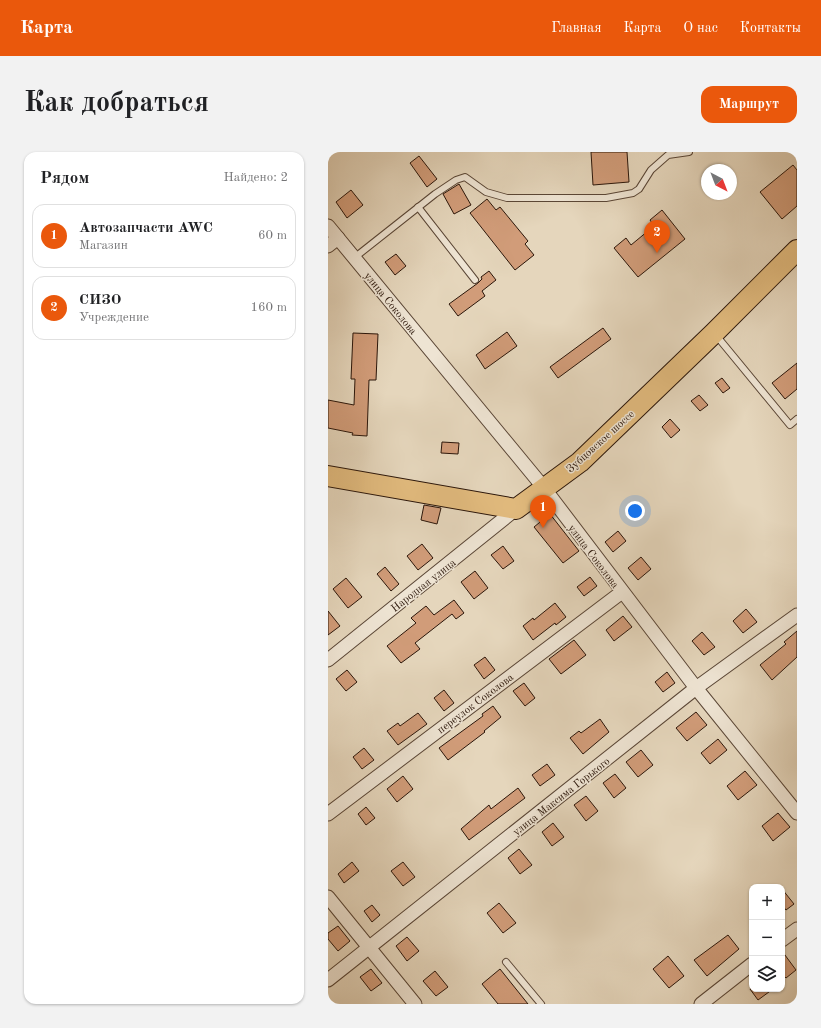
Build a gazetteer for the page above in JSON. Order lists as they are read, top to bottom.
{
  "streets": {
    "main road": ["Зубцовское шоссе"],
    "street": [
      "улица Соколова",
      "Народная улица",
      "переулок Соколова",
      "улица Максима Горького"
    ]
  },
  "crossings": [
    ["улица Соколова", "Зубцовское шоссе"],
    ["улица Соколова", "переулок Соколова"],
    ["улица Соколова", "улица Максима Горького"],
    ["Зубцовское шоссе", "Народная улица"]
  ],
  "north": "bottom right",
  "page": {
    "header": "Карта",
    "nav": [
      "Главная",
      "Карта",
      "О нас",
      "Контакты"
    ],
    "buttons": "Маршрут",
    "title": "Как добраться",
    "heading": ["Рядом", "Найдено: 2"],
    "list": [
      {
        "mark": "1",
        "name": "Автозапчасти AWC",
        "note": "Магазин",
        "value": "60 m"
      },
      {
        "mark": "2",
        "name": "СИЗО",
        "note": "Учреждение",
        "value": "160 m"
      }
    ],
    "pins": ["2", "1"],
    "map_buttons": ["+", "−"]
  }
}
